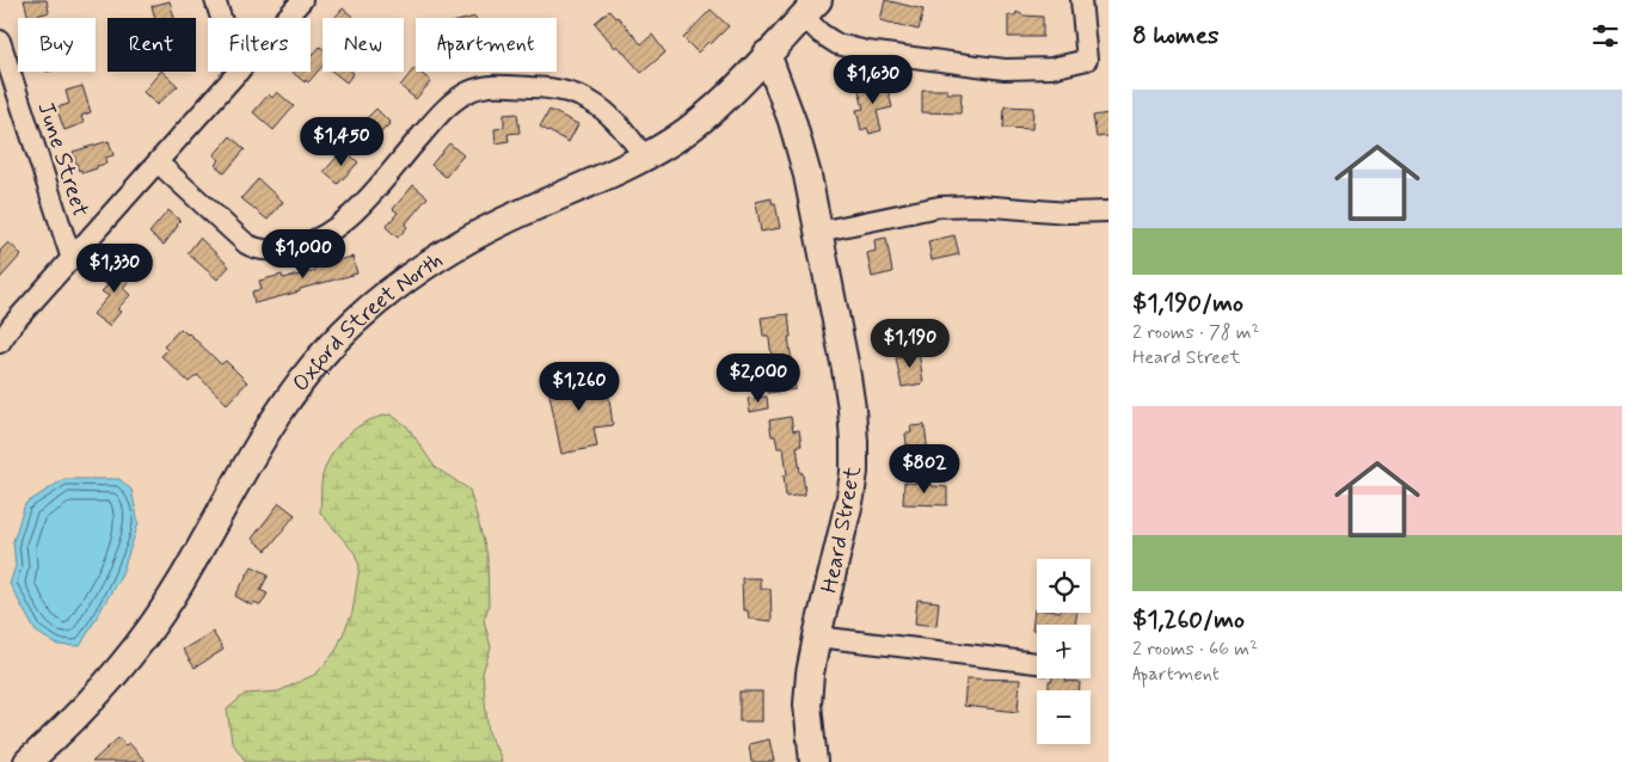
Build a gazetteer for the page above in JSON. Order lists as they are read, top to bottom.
{
  "streets": {
    "street": ["June Street", "Oxford Street North", "Heard Street"]
  },
  "crossings": [
    ["Oxford Street North", "Heard Street"]
  ],
  "page": {
    "heading": "8 homes",
    "chip": [
      "Buy",
      "Rent",
      "Filters",
      "New",
      "Apartment"
    ],
    "price": [
      "$1,630",
      "$1,450",
      "$1,000",
      "$1,330",
      "$1,190",
      "$2,000",
      "$1,260",
      "$802"
    ],
    "list": [
      {
        "name": "$1,190/mo",
        "note": "2 rooms · 78 m² · Heard Street"
      },
      {
        "name": "$1,260/mo",
        "note": "2 rooms · 66 m² · Apartment"
      }
    ],
    "map_buttons": ["+", "−"]
  }
}
